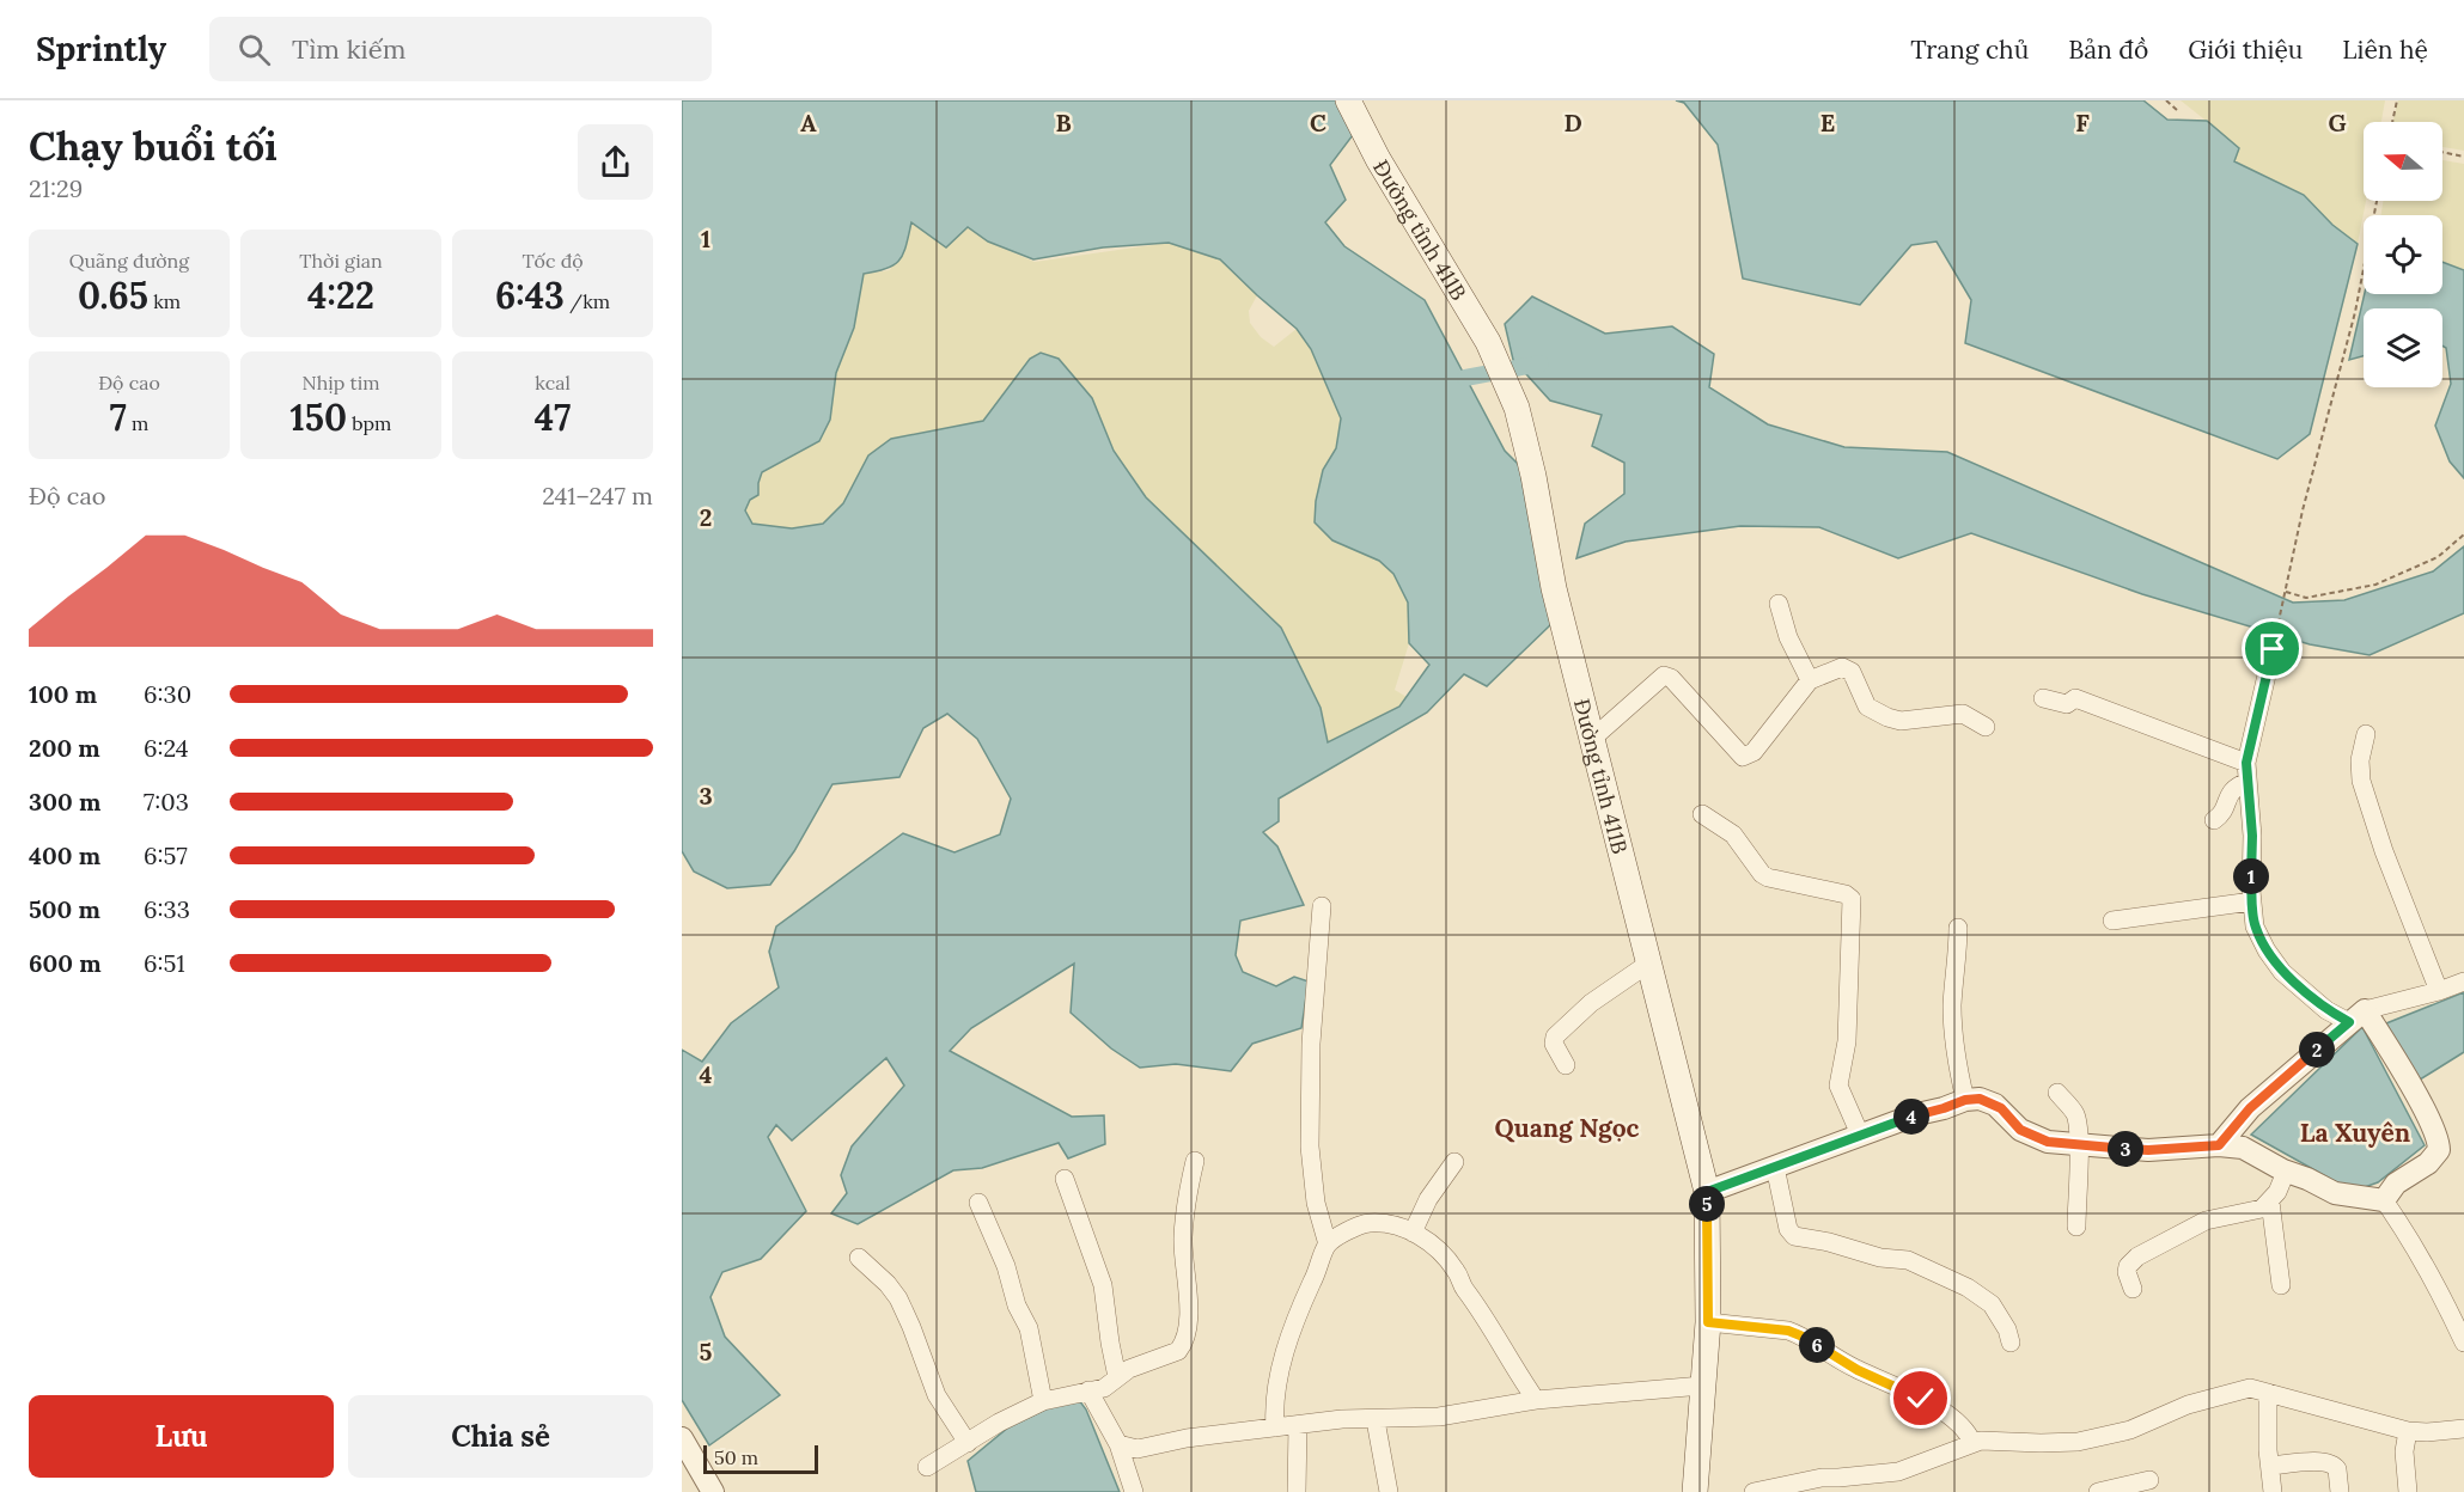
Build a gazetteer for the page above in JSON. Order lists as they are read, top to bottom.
{
  "streets": {
    "main road": ["Đường tỉnh 411B"]
  },
  "districts": ["Quang Ngọc", "La Xuyên"],
  "scale_bar": "50 m",
  "north": "left",
  "page": {
    "header": "Sprintly",
    "search": "Tìm kiếm",
    "nav": [
      "Trang chủ",
      "Bản đồ",
      "Giới thiệu",
      "Liên hệ"
    ],
    "heading": ["Chạy buổi tối", "21:29"],
    "stats": [
      ["Quãng đường", "0.65 km"],
      ["Thời gian", "4:22"],
      ["Tốc độ", "6:43 /km"],
      ["Độ cao", "7 m"],
      ["Nhịp tim", "150 bpm"],
      ["kcal", "47"]
    ],
    "chart": ["Độ cao", "241–247 m"],
    "list": [
      {
        "name": "100 m",
        "note": "6:30"
      },
      {
        "name": "200 m",
        "note": "6:24"
      },
      {
        "name": "300 m",
        "note": "7:03"
      },
      {
        "name": "400 m",
        "note": "6:57"
      },
      {
        "name": "500 m",
        "note": "6:33"
      },
      {
        "name": "600 m",
        "note": "6:51"
      }
    ],
    "pins": [
      "1",
      "2",
      "4",
      "3",
      "5",
      "6"
    ],
    "buttons": ["Lưu", "Chia sẻ"],
    "scale": "50 m"
  },
  "grid": {
    "columns": [
      "A",
      "B",
      "C",
      "D",
      "E",
      "F",
      "G"
    ],
    "rows": [
      "1",
      "2",
      "3",
      "4",
      "5"
    ]
  }
}
